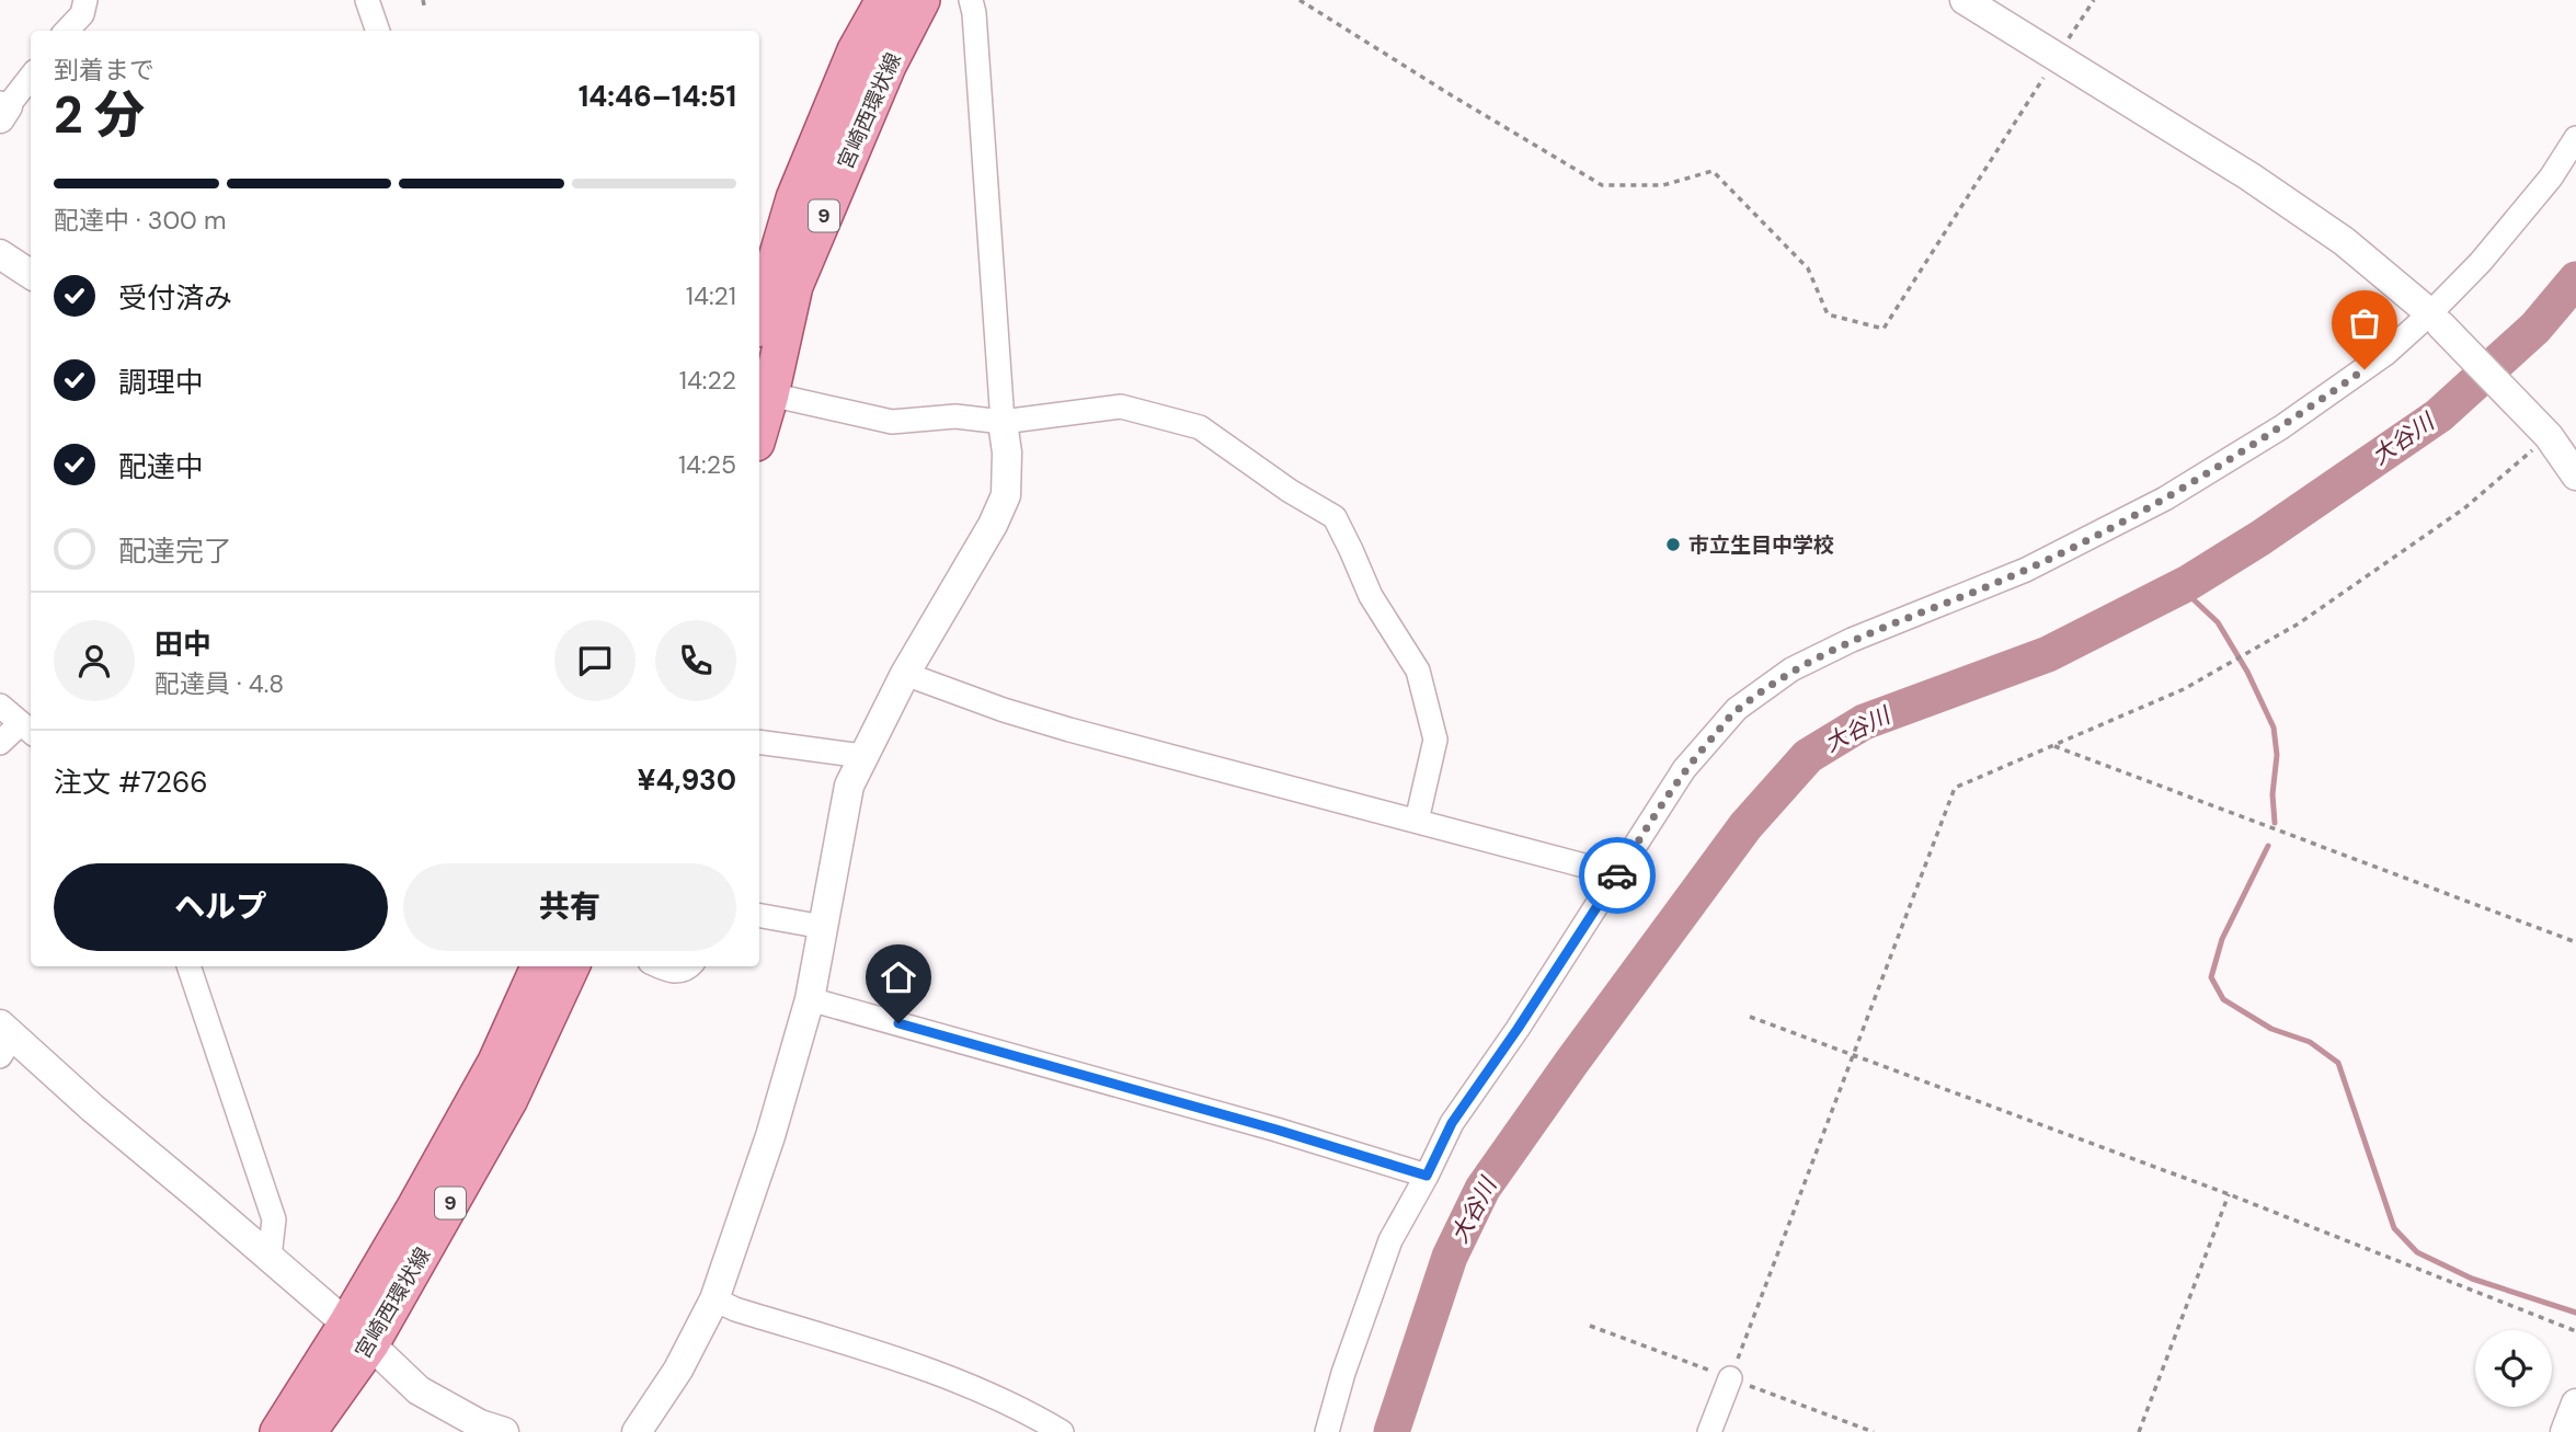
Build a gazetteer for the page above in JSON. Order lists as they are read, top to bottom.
{
  "streets": {
    "main road": ["宮崎西環状線", "9"]
  },
  "water": ["大谷川"],
  "places": ["市立生目中学校"],
  "page": {
    "heading": ["2 分", "到着まで", "14:46–14:51"],
    "panel": [
      "田中",
      "配達員 · 4.8",
      "注文 #7266",
      "¥4,930"
    ],
    "bar": "配達中 · 300 m",
    "list": [
      ["受付済み", "14:21"],
      ["調理中", "14:22"],
      ["配達中", "14:25"],
      "配達完了"
    ],
    "buttons": ["ヘルプ", "共有"]
  }
}
